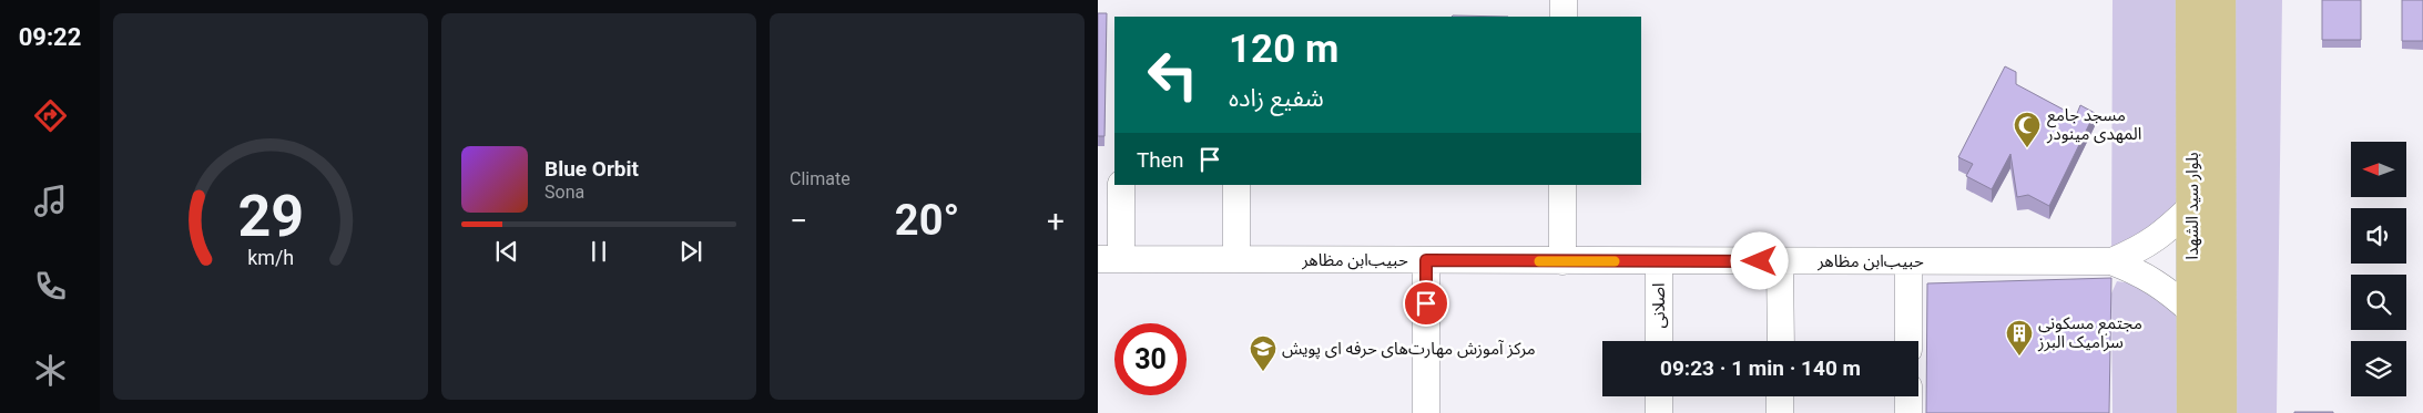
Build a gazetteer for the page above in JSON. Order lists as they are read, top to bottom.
{
  "streets": {
    "main road": ["بلوار سید الشهدا"],
    "street": ["حبیب‌ابن مظاهر", "اصلانی"]
  },
  "crossings": [
    ["حبیب‌ابن مظاهر", "اصلانی"]
  ],
  "places": {
    "mosque": ["مسجد جامع المهدی مینودر"],
    "building": ["مجتمع مسکونی سرامیک البرز"],
    "school or university": ["مرکز آموزش مهارت‌های حرفه ای پویش"]
  },
  "north": "left",
  "page": {
    "tabs": "09:22",
    "tile": "Climate",
    "turn": ["120 m", "شفیع زاده"],
    "then": "Then",
    "song": ["Blue Orbit", "Sona"],
    "heat": ["−", "20°", "+"],
    "limit": "30",
    "trip": "09:23 · 1 min · 140 m",
    "gauge": ["29", "km/h"]
  }
}
